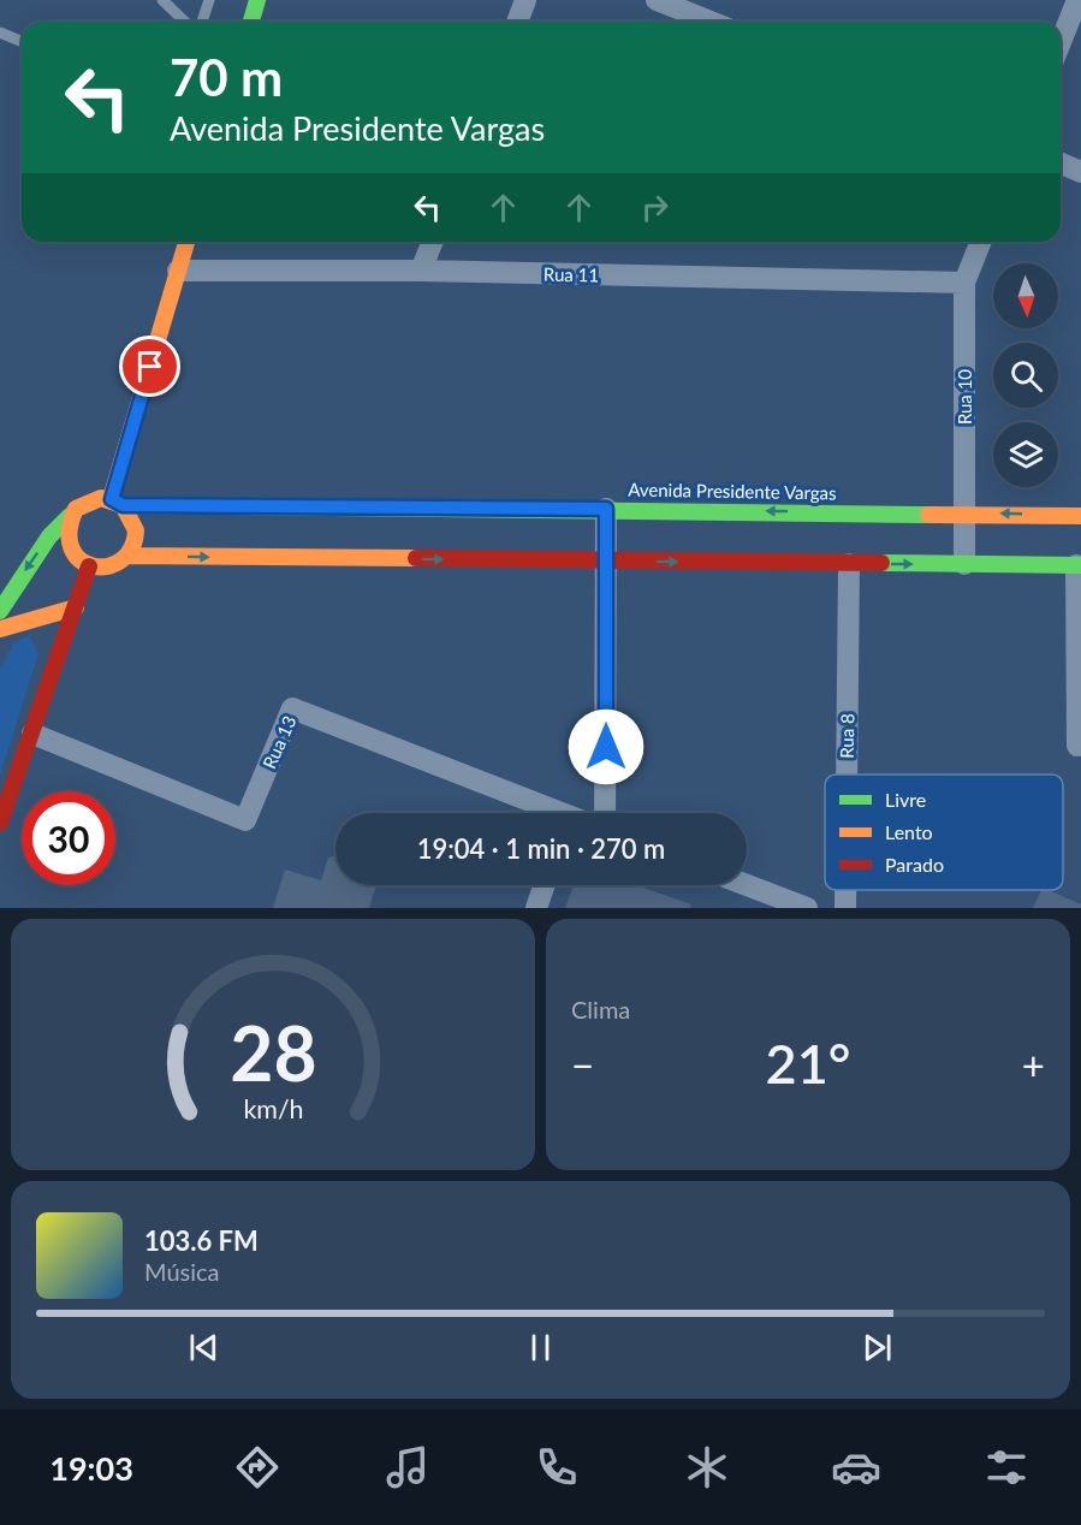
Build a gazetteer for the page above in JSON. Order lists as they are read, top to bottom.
{
  "streets": {
    "street": [
      "Rua 11",
      "Rua 10",
      "Avenida Presidente Vargas",
      "Rua 8",
      "Rua 13"
    ]
  },
  "crossings": [
    ["Rua 11", "Rua 10"],
    ["Rua 10", "Avenida Presidente Vargas"]
  ],
  "legend": ["Livre", "Lento", "Parado"],
  "north": "bottom",
  "page": {
    "turn": ["70 m", "Avenida Presidente Vargas"],
    "limit": "30",
    "trip": "19:04 · 1 min · 270 m",
    "tile": "Clima",
    "heat": ["−", "21°", "+"],
    "song": ["103.6 FM", "Música"],
    "tabs": "19:03",
    "gauge": ["28", "km/h"]
  }
}
